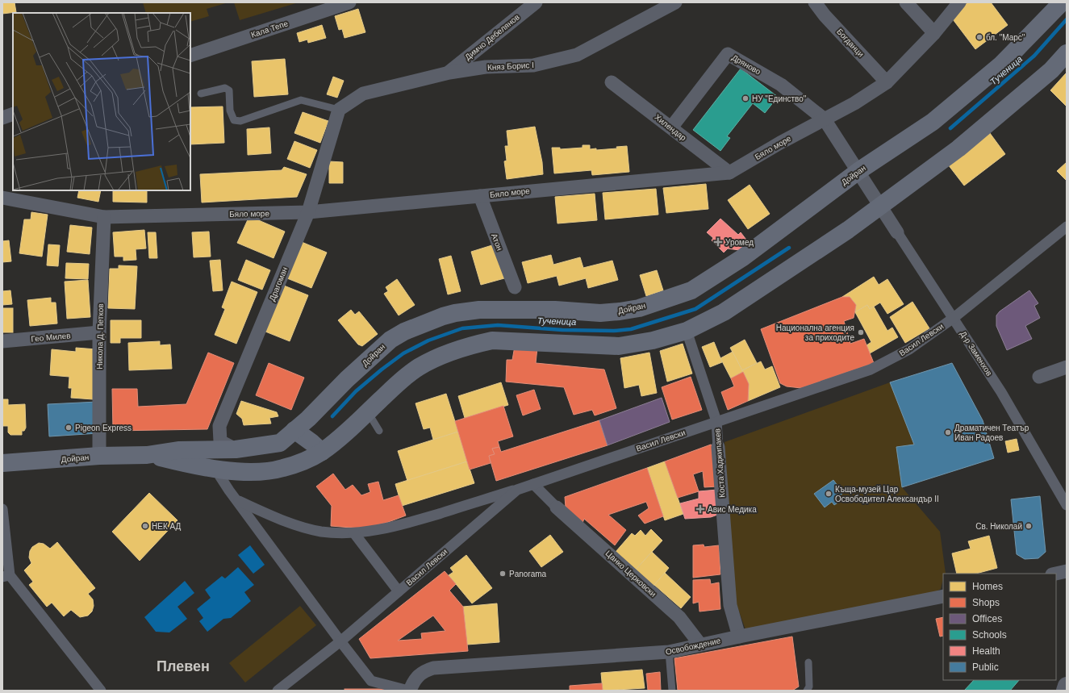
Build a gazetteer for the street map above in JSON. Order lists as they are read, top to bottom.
{
  "streets": {
    "main road": ["Дойран"],
    "street": [
      "Кала Тепе",
      "Димчо Дебелянов",
      "Богданци",
      "Дряново",
      "Княз Борис I",
      "Хилендар",
      "Бяло море",
      "Атон",
      "Драгоман",
      "Никола Д. Петков",
      "Гео Милев",
      "Васил Левски",
      "Д-р Заменхов",
      "Коста Хаджипакев",
      "Цанко Церковски",
      "Освобождение"
    ]
  },
  "crossings": [
    ["Димчо Дебелянов", "Княз Борис I"],
    ["Богданци", "Бяло море"],
    ["Дряново", "Хилендар"],
    ["Дряново", "Бяло море"],
    ["Дряново", "Д-р Заменхов"],
    ["Княз Борис I", "Драгоман"],
    ["Хилендар", "Бяло море"],
    ["Бяло море", "Атон"],
    ["Бяло море", "Драгоман"],
    ["Бяло море", "Никола Д. Петков"],
    ["Бяло море", "Д-р Заменхов"],
    ["Дойран", "Драгоман"],
    ["Дойран", "Никола Д. Петков"],
    ["Дойран", "Д-р Заменхов"],
    ["Дойран", "Коста Хаджипакев"],
    ["Никола Д. Петков", "Гео Милев"],
    ["Васил Левски", "Д-р Заменхов"],
    ["Васил Левски", "Коста Хаджипакев"],
    ["Коста Хаджипакев", "Освобождение"],
    ["Цанко Церковски", "Освобождение"]
  ],
  "districts": ["Плевен"],
  "water": ["Тученица"],
  "places": {
    "other": [
      "бл. \"Марс\"",
      "НУ \"Единство\"",
      "Национална агенция за приходите",
      "Pigeon Express",
      "Драматичен Театър Иван Радоев",
      "Къща-музей Цар Освободител Александър II",
      "НЕК АД",
      "Св. Николай",
      "Panorama"
    ],
    "health": ["Уромед", "Авис Медика"]
  },
  "legend": [
    "Homes",
    "Shops",
    "Offices",
    "Schools",
    "Health",
    "Public"
  ]
}
